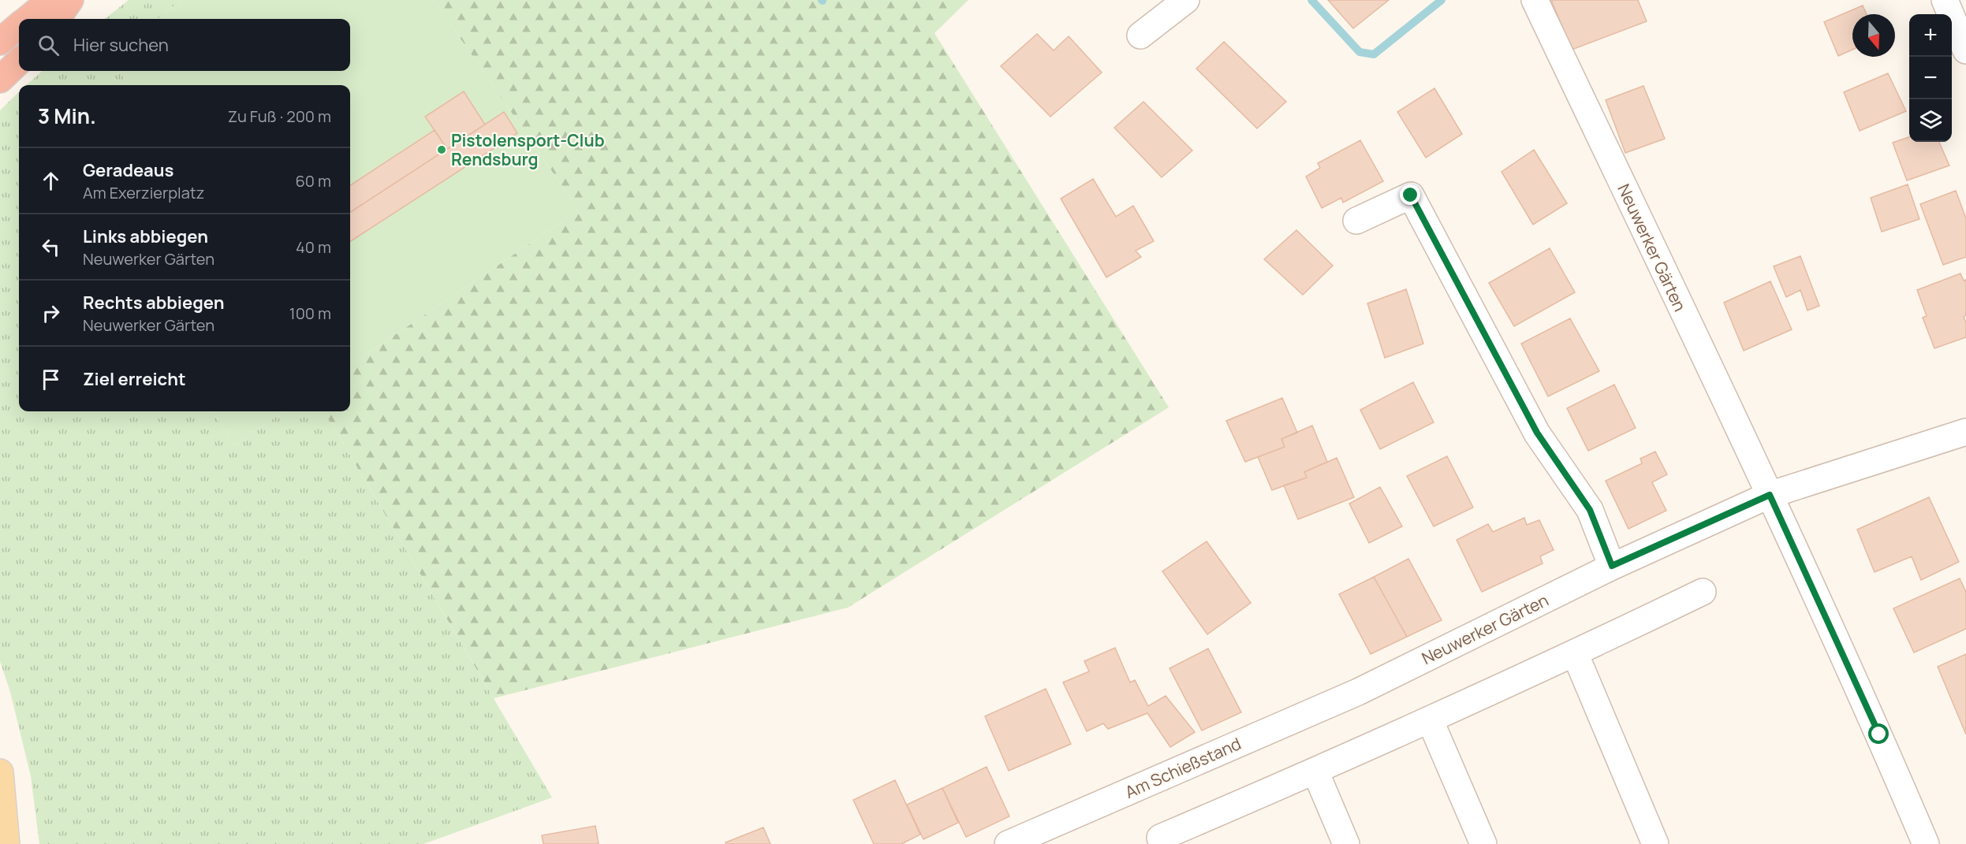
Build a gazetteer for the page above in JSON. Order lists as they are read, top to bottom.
{
  "streets": {
    "street": ["Neuwerker Gärten", "Am Schießstand"]
  },
  "crossings": [
    ["Neuwerker Gärten", "Am Schießstand"]
  ],
  "places": ["Pistolensport-Club Rendsburg"],
  "north": "bottom",
  "page": {
    "map_buttons": ["+", "−"],
    "search": "Hier suchen",
    "heading": ["3 Min.", "Zu Fuß · 200 m"],
    "list": [
      ["Geradeaus", "Am Exerzierplatz", "60 m"],
      ["Links abbiegen", "Neuwerker Gärten", "40 m"],
      ["Rechts abbiegen", "Neuwerker Gärten", "100 m"],
      "Ziel erreicht"
    ]
  }
}
